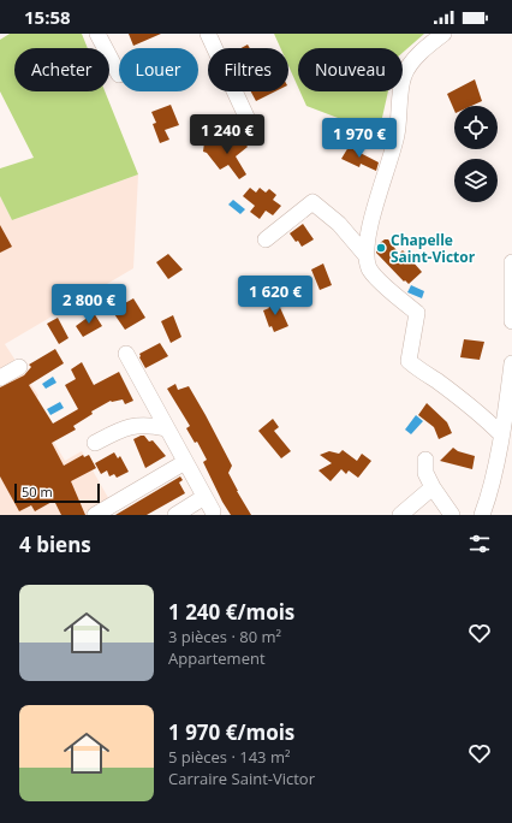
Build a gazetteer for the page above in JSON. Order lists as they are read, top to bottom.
{
  "places": ["Chapelle Saint-Victor"],
  "scale_bar": "50 m",
  "page": {
    "status": "15:58",
    "chip": [
      "Acheter",
      "Louer",
      "Filtres",
      "Nouveau"
    ],
    "price": [
      "1 240 €",
      "1 970 €",
      "1 620 €",
      "2 800 €"
    ],
    "scale": "50 m",
    "heading": "4 biens",
    "list": [
      {
        "name": "1 240 €/mois",
        "note": "3 pièces · 80 m² · Appartement"
      },
      {
        "name": "1 970 €/mois",
        "note": "5 pièces · 143 m² · Carraire Saint-Victor"
      }
    ]
  }
}
